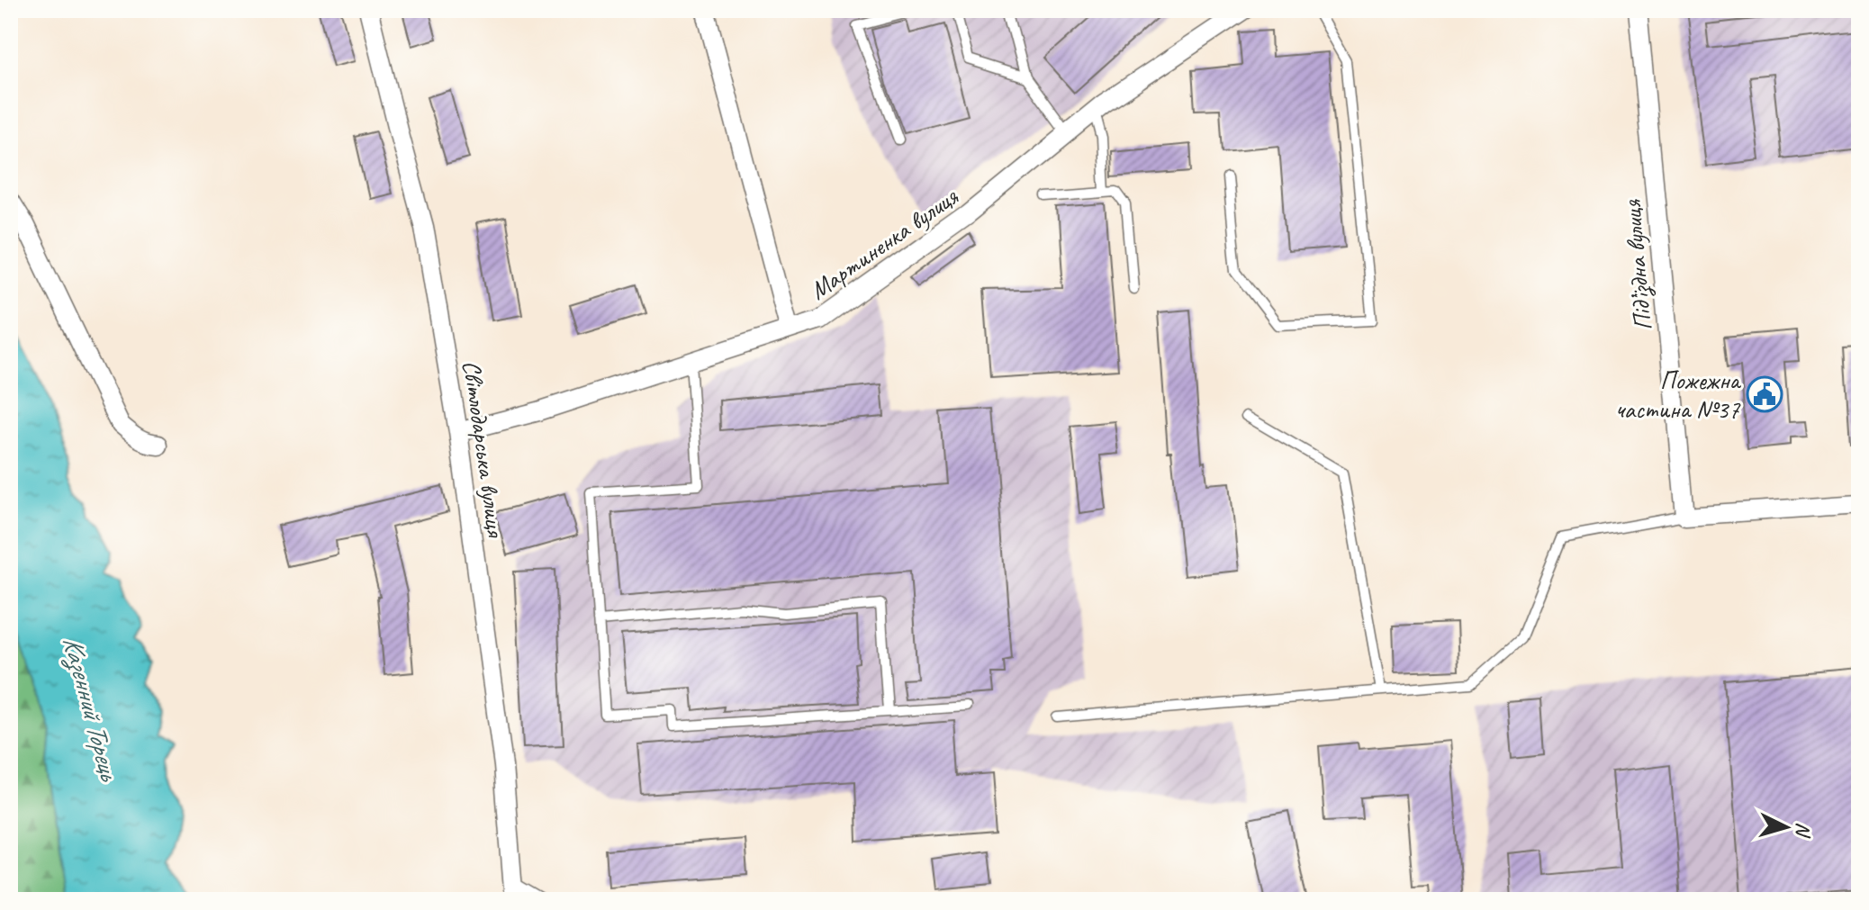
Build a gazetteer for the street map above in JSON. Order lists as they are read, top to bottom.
{
  "streets": {
    "street": ["Мартиненка вулиця", "Під’їздна вулиця", "Світлодарська вулиця"]
  },
  "crossings": [
    ["Мартиненка вулиця", "Світлодарська вулиця"]
  ],
  "water": ["Казенний Торець"],
  "places": {
    "public building": ["Пожежна частина №37"]
  },
  "north": "right"
}
